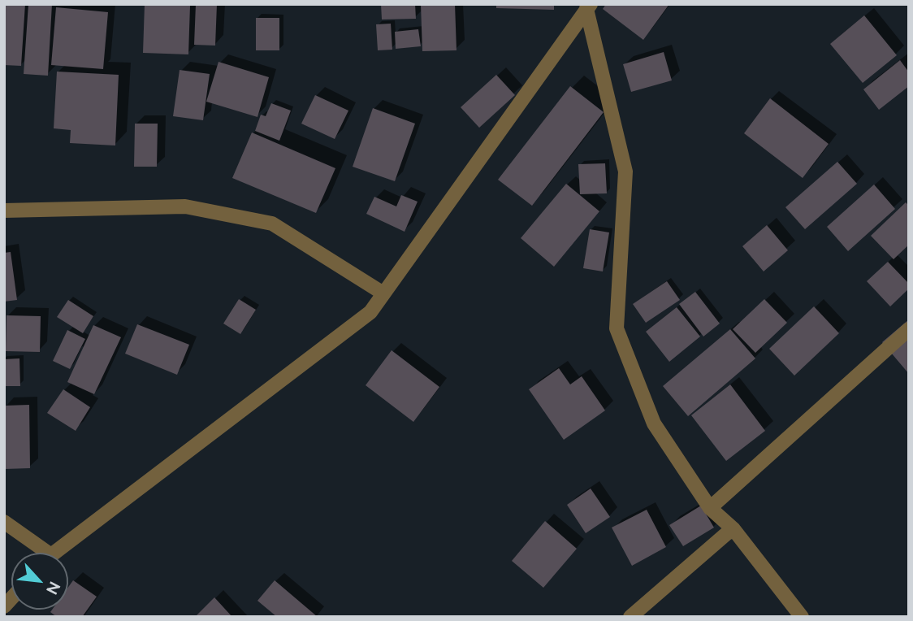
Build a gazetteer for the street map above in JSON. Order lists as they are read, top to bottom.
{
  "north": "bottom right"
}
